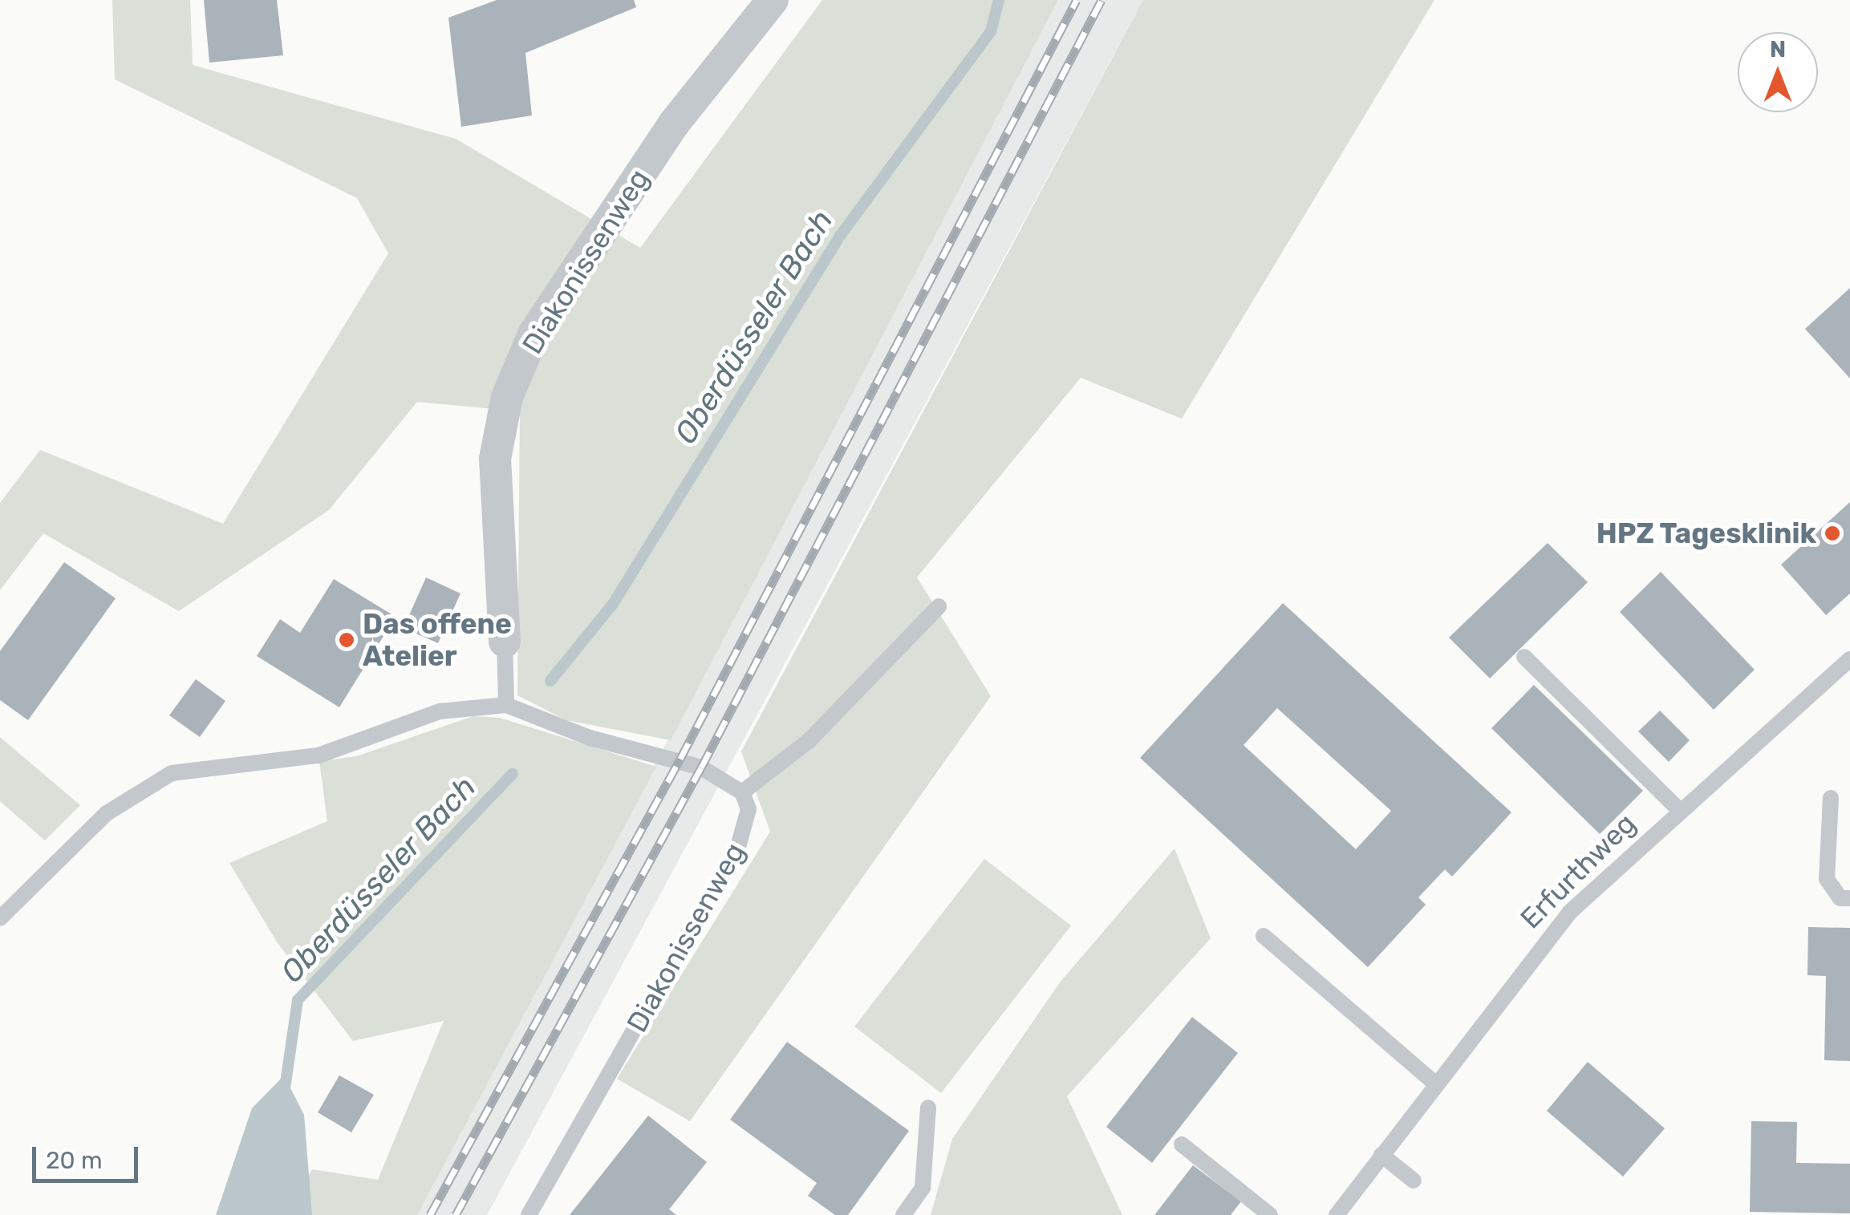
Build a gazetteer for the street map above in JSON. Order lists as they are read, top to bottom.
{
  "streets": {
    "street": ["Diakonissenweg"],
    "lane": ["Erfurthweg"]
  },
  "water": ["Oberdüsseler Bach"],
  "places": ["HPZ Tagesklinik", "Das offene Atelier"],
  "scale_bar": "20 m",
  "north": "top"
}
